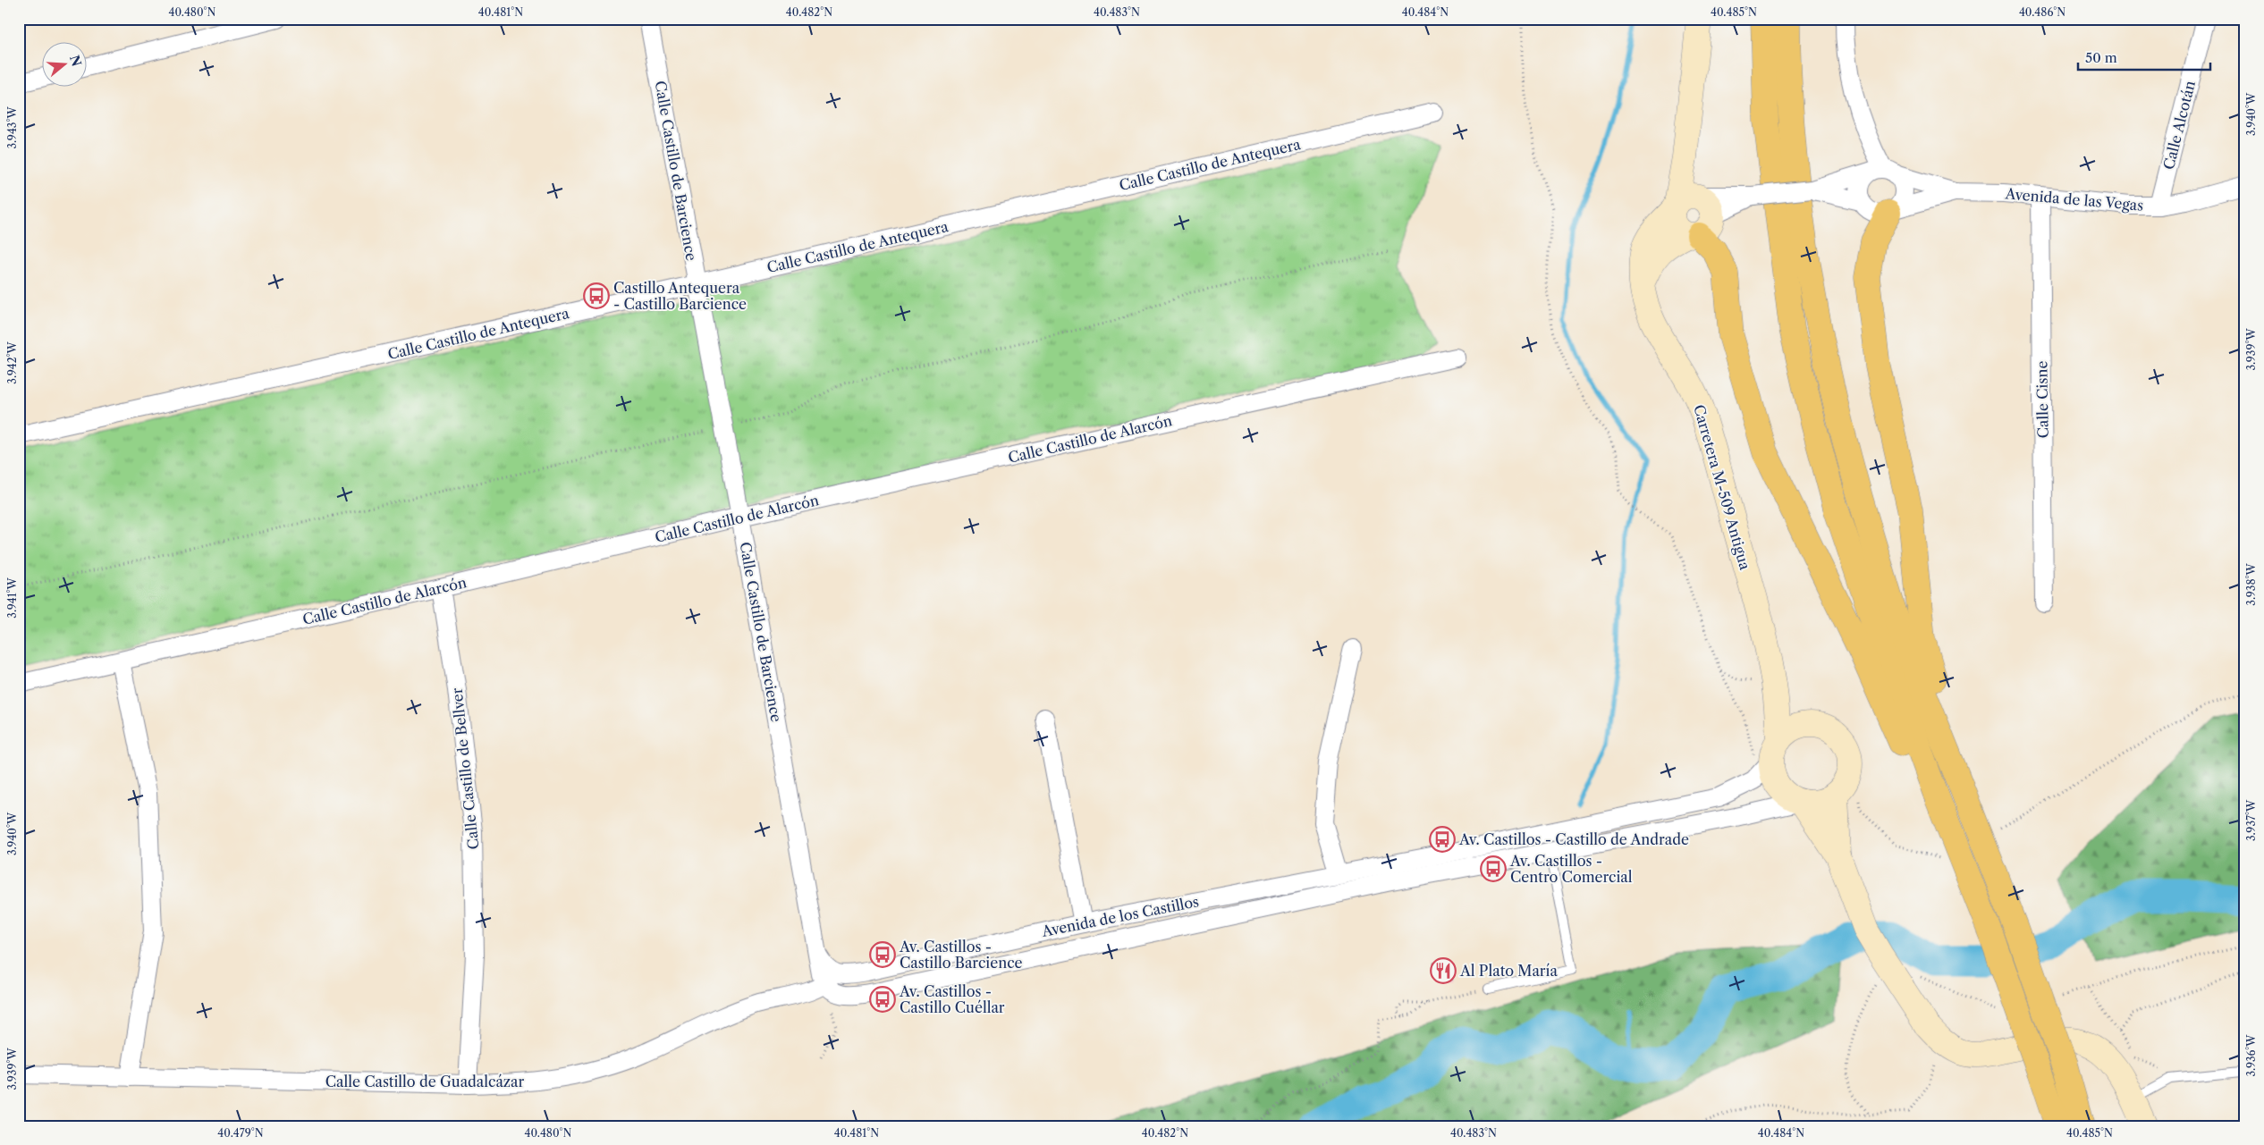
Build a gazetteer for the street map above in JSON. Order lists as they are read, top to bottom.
{
  "streets": {
    "street": [
      "Calle Alcotán",
      "Calle Castillo de Antequera",
      "Calle Castillo de Barcience",
      "Avenida de las Vegas",
      "Calle Cisne",
      "Calle Castillo de Alarcón",
      "Carretera M-509 Antigua",
      "Calle Castillo de Bellver",
      "Avenida de los Castillos",
      "Calle Castillo de Guadalcázar"
    ]
  },
  "crossings": [
    ["Calle Alcotán", "Avenida de las Vegas"],
    ["Calle Castillo de Antequera", "Calle Castillo de Barcience"],
    ["Calle Castillo de Barcience", "Calle Castillo de Alarcón"],
    ["Calle Castillo de Barcience", "Avenida de los Castillos"],
    ["Calle Castillo de Barcience", "Calle Castillo de Guadalcázar"],
    ["Avenida de las Vegas", "Calle Cisne"],
    ["Calle Castillo de Alarcón", "Calle Castillo de Bellver"],
    ["Carretera M-509 Antigua", "Avenida de los Castillos"],
    ["Calle Castillo de Bellver", "Calle Castillo de Guadalcázar"],
    ["Avenida de los Castillos", "Calle Castillo de Guadalcázar"]
  ],
  "places": {
    "bus stop": [
      "Castillo Antequera - Castillo Barcience",
      "Av. Castillos - Castillo de Andrade",
      "Av. Castillos - Centro Comercial",
      "Av. Castillos - Castillo Barcience",
      "Av. Castillos - Castillo Cuéllar"
    ],
    "restaurant": ["Al Plato María"]
  },
  "scale_bar": "50 m",
  "north": "right",
  "coordinates": [
    "40.480°N",
    "40.481°N",
    "40.482°N",
    "40.483°N",
    "40.484°N",
    "40.485°N",
    "40.486°N",
    "3.940°W",
    "3.943°W",
    "3.939°W",
    "3.942°W",
    "3.938°W",
    "3.941°W",
    "3.937°W",
    "3.936°W",
    "40.479°N"
  ]
}
